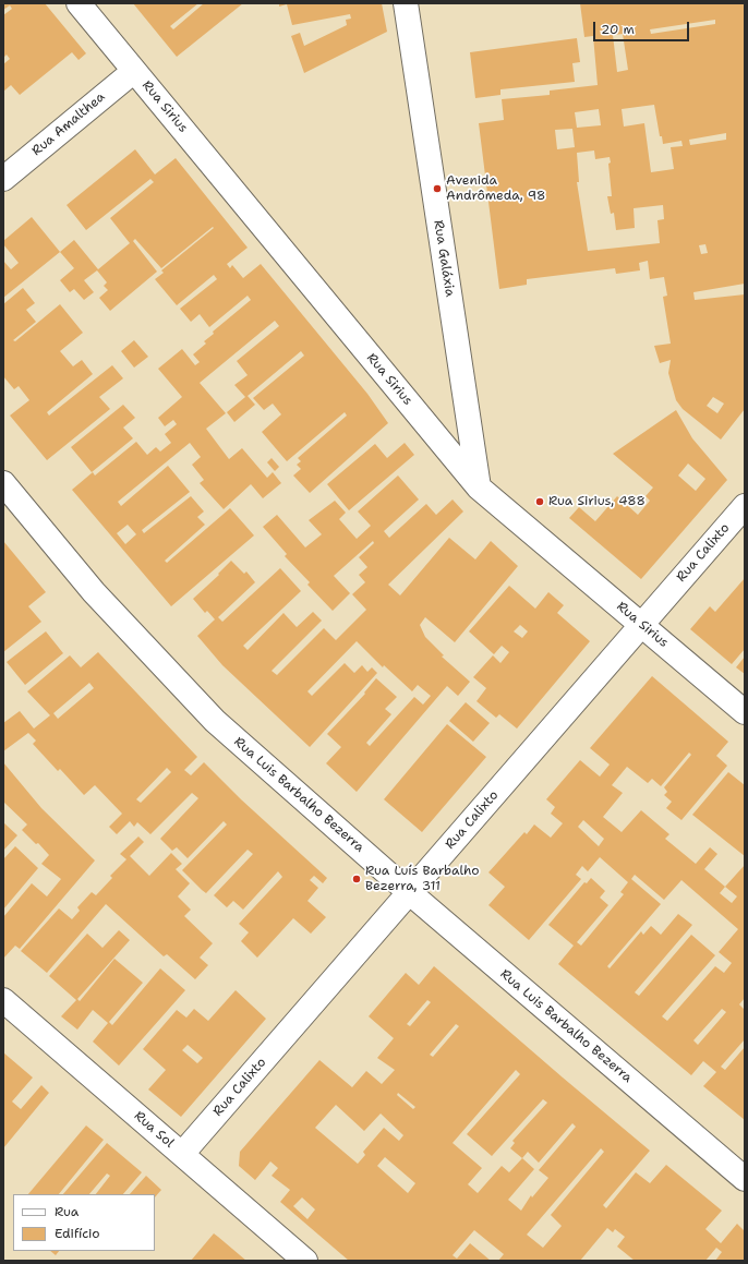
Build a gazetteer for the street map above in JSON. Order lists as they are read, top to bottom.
{
  "streets": {
    "street": [
      "Rua Sirius",
      "Rua Amalthea",
      "Rua Galáxia",
      "Rua Calixto",
      "Rua Luis Barbalho Bezerra",
      "Rua Sol"
    ]
  },
  "crossings": [
    ["Rua Sirius", "Rua Amalthea"],
    ["Rua Sirius", "Rua Galáxia"],
    ["Rua Sirius", "Rua Calixto"],
    ["Rua Calixto", "Rua Luis Barbalho Bezerra"],
    ["Rua Calixto", "Rua Sol"]
  ],
  "places": ["Avenida Andrômeda, 98", "Rua Sirius, 488", "Rua Luís Barbalho Bezerra, 311"],
  "legend": ["Rua", "Edifício"],
  "scale_bar": "20 m"
}
